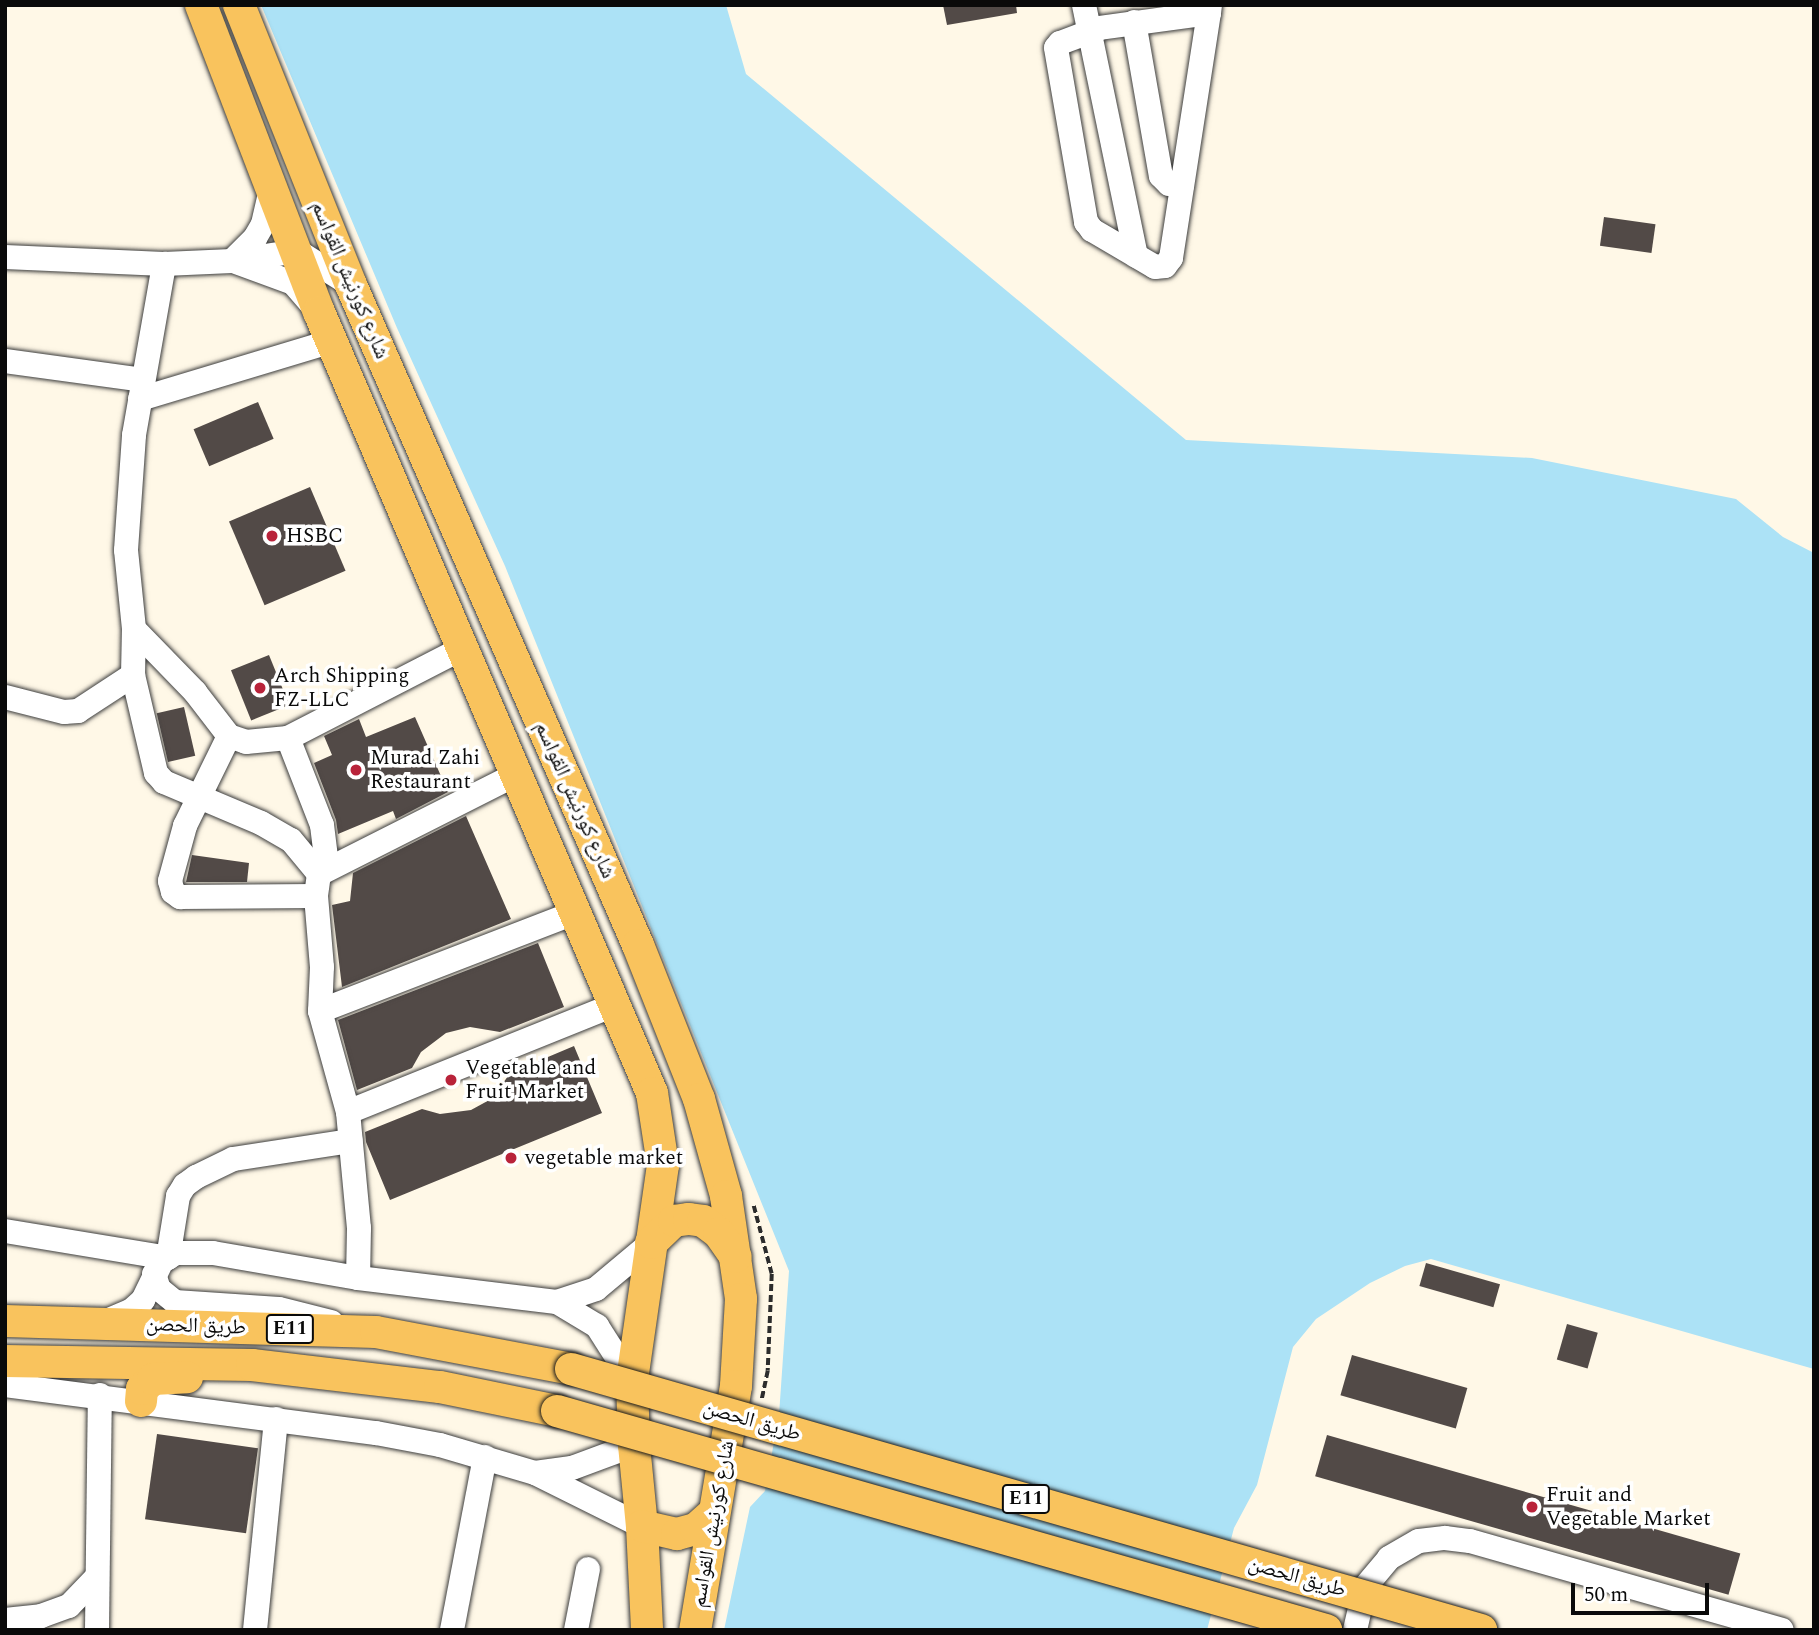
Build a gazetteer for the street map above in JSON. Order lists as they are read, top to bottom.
{
  "streets": {
    "main road": ["شارع كورنيش القواسم", "طريق الحصن", "E11"]
  },
  "places": [
    "HSBC",
    "Arch Shipping FZ-LLC",
    "Murad Zahi Restaurant",
    "Vegetable and Fruit Market",
    "vegetable market",
    "Fruit and Vegetable Market"
  ],
  "scale_bar": "50 m"
}
